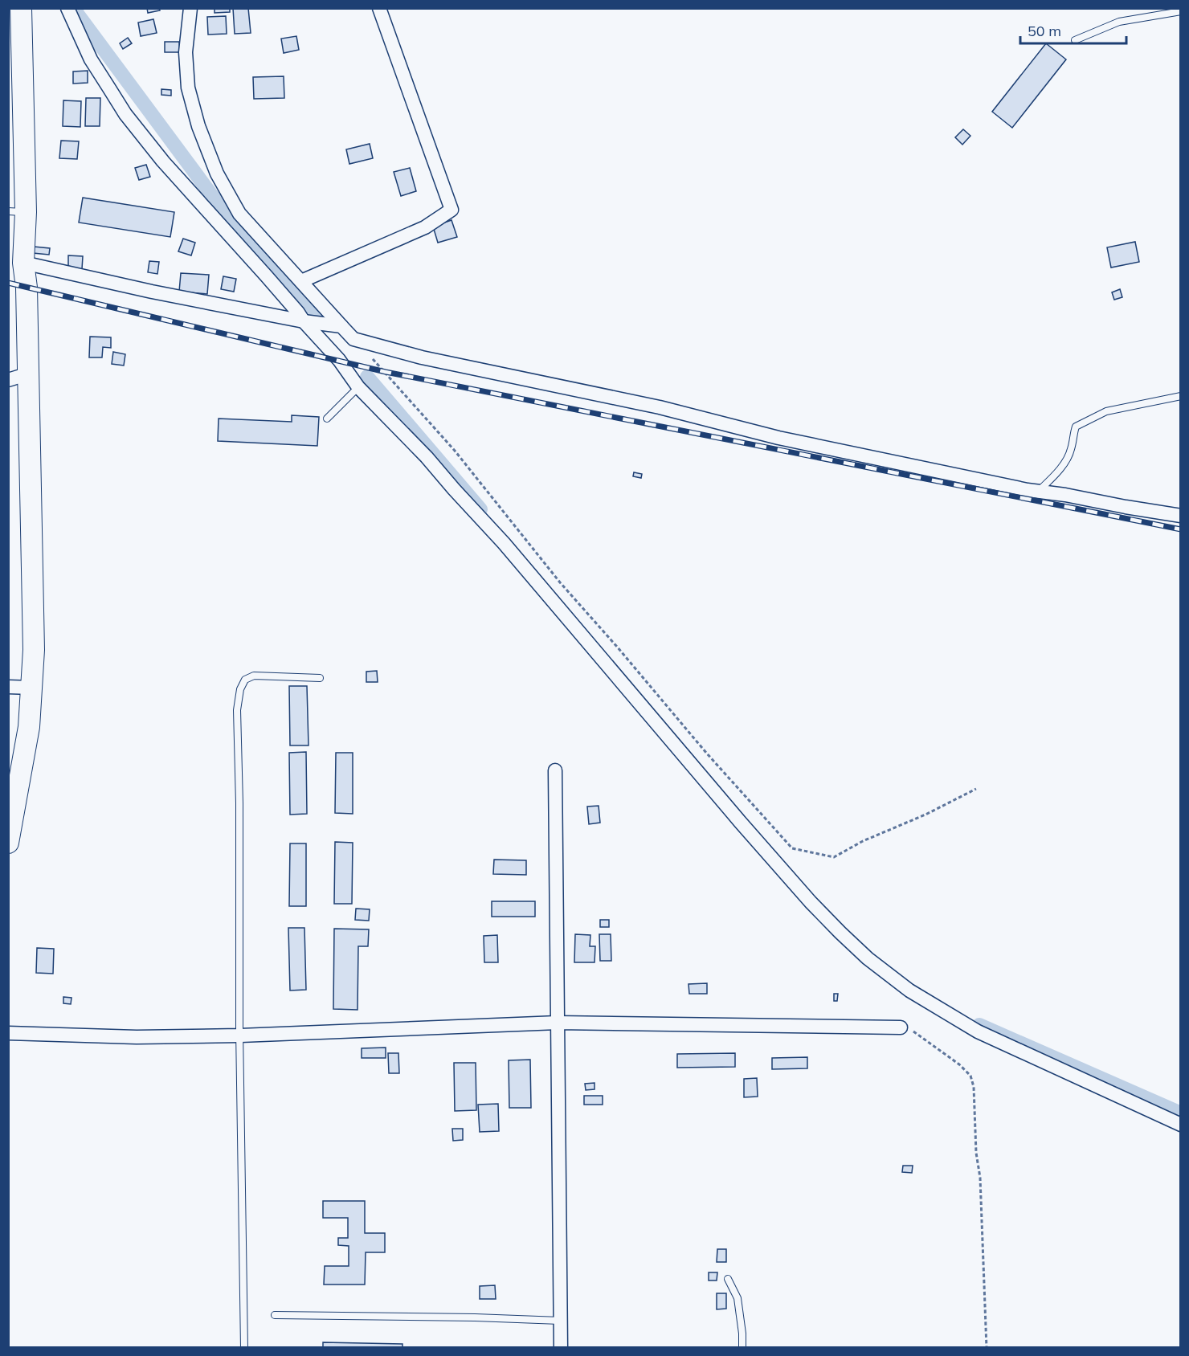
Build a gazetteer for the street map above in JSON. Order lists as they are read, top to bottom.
{
  "scale_bar": "50 m"
}
